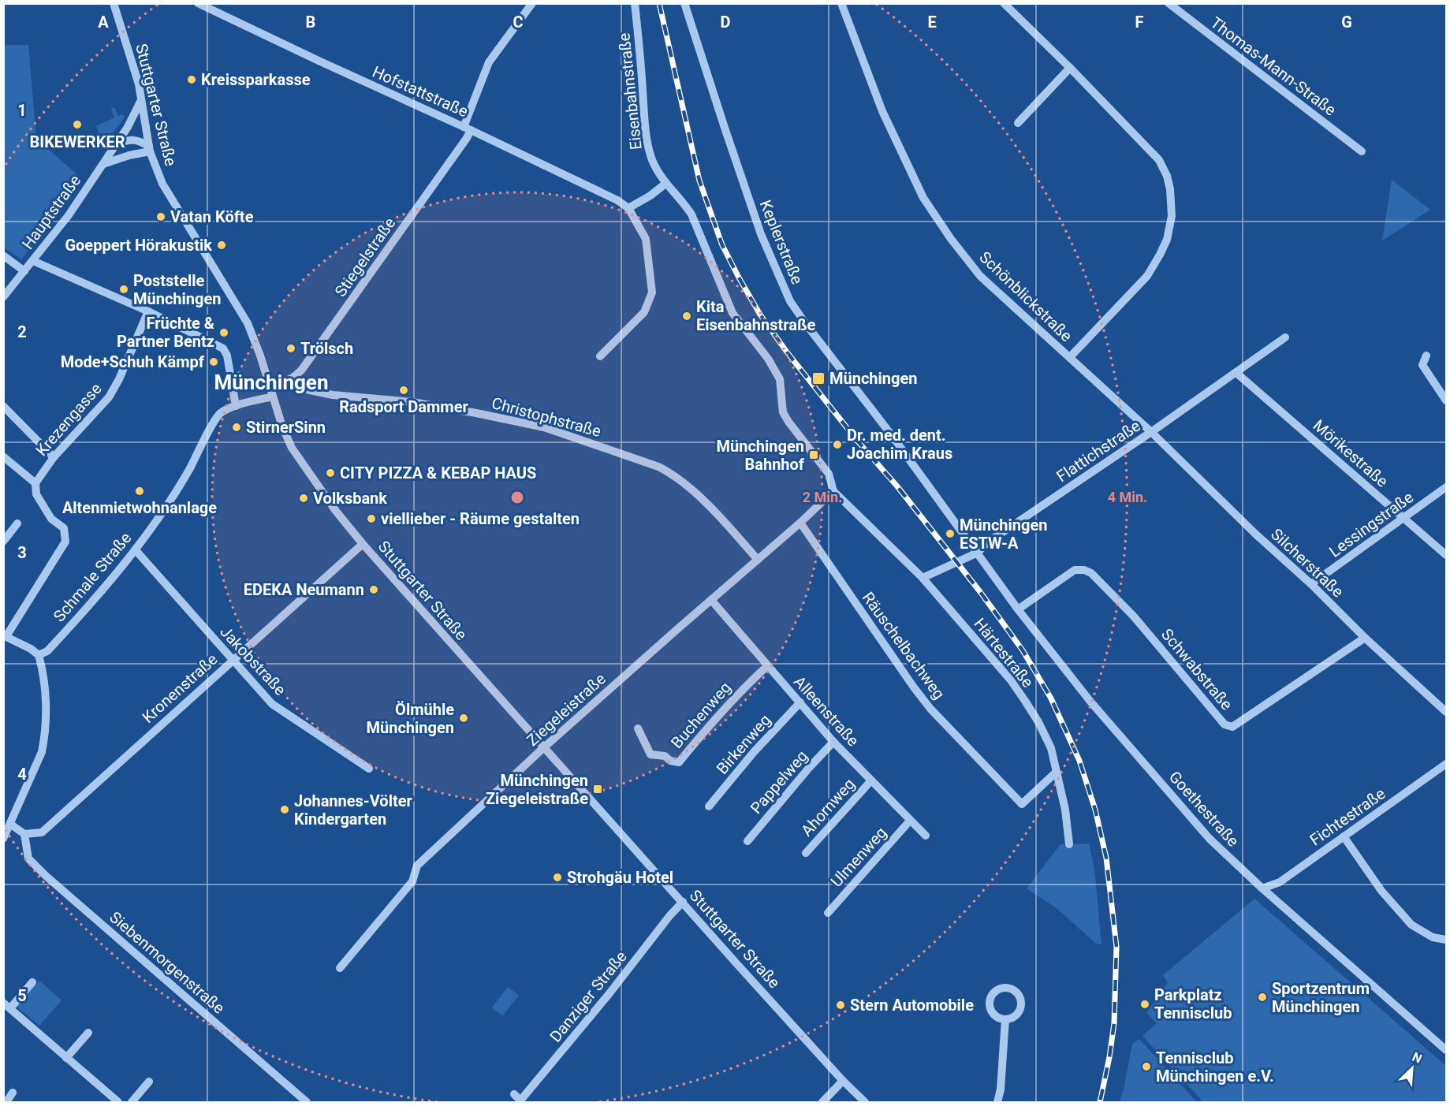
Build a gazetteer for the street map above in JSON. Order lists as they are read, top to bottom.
{
  "streets": {
    "street": [
      "Thomas-Mann-Straße",
      "Hofstattstraße",
      "Eisenbahnstraße",
      "Stuttgarter Straße",
      "Hauptstraße",
      "Keplerstraße",
      "Stiegelstraße",
      "Schönblickstraße",
      "Christophstraße",
      "Krezengasse",
      "Flattichstraße",
      "Mörikestraße",
      "Lessingstraße",
      "Silcherstraße",
      "Schmale Straße",
      "Räuschelbachweg",
      "Härtestraße",
      "Jakobstraße",
      "Schwabstraße",
      "Kronenstraße",
      "Ziegeleistraße",
      "Alleenstraße",
      "Buchenweg",
      "Birkenweg",
      "Pappelweg",
      "Ahornweg",
      "Goethestraße",
      "Fichtestraße",
      "Ulmenweg",
      "Siebenmorgenstraße",
      "Danziger Straße"
    ]
  },
  "crossings": [
    ["Hofstattstraße", "Stiegelstraße"],
    ["Eisenbahnstraße", "Härtestraße"],
    ["Eisenbahnstraße", "Ziegeleistraße"],
    ["Stuttgarter Straße", "Hauptstraße"],
    ["Stuttgarter Straße", "Stiegelstraße"],
    ["Stuttgarter Straße", "Schmale Straße"],
    ["Stuttgarter Straße", "Kronenstraße"],
    ["Stuttgarter Straße", "Ziegeleistraße"],
    ["Stuttgarter Straße", "Danziger Straße"],
    ["Keplerstraße", "Flattichstraße"],
    ["Keplerstraße", "Goethestraße"],
    ["Stiegelstraße", "Christophstraße"],
    ["Schönblickstraße", "Flattichstraße"],
    ["Schönblickstraße", "Silcherstraße"],
    ["Christophstraße", "Ziegeleistraße"],
    ["Flattichstraße", "Mörikestraße"],
    ["Flattichstraße", "Silcherstraße"],
    ["Flattichstraße", "Härtestraße"],
    ["Flattichstraße", "Goethestraße"],
    ["Mörikestraße", "Lessingstraße"],
    ["Lessingstraße", "Silcherstraße"],
    ["Silcherstraße", "Schwabstraße"],
    ["Schmale Straße", "Jakobstraße"],
    ["Räuschelbachweg", "Härtestraße"],
    ["Räuschelbachweg", "Ziegeleistraße"],
    ["Jakobstraße", "Kronenstraße"],
    ["Schwabstraße", "Goethestraße"],
    ["Kronenstraße", "Siebenmorgenstraße"],
    ["Ziegeleistraße", "Alleenstraße"],
    ["Alleenstraße", "Buchenweg"],
    ["Alleenstraße", "Birkenweg"],
    ["Alleenstraße", "Pappelweg"],
    ["Alleenstraße", "Ahornweg"],
    ["Alleenstraße", "Ulmenweg"],
    ["Goethestraße", "Fichtestraße"]
  ],
  "districts": ["Münchingen"],
  "places": {
    "other": [
      "Kreissparkasse",
      "BIKEWERKER",
      "Vatan Köfte",
      "Goeppert Hörakustik",
      "Poststelle Münchingen",
      "Kita Eisenbahnstraße",
      "Früchte & Partner Bentz",
      "Trölsch",
      "Mode+Schuh Kämpf",
      "Radsport Dammer",
      "StirnerSinn",
      "Dr. med. dent. Joachim Kraus",
      "CITY PIZZA & KEBAP HAUS",
      "Altenmietwohnanlage",
      "Volksbank",
      "viellieber - Räume gestalten",
      "Münchingen ESTW-A",
      "EDEKA Neumann",
      "Ölmühle Münchingen",
      "Johannes-Völter Kindergarten",
      "Strohgäu Hotel",
      "Sportzentrum Münchingen",
      "Parkplatz Tennisclub",
      "Stern Automobile",
      "Tennisclub Münchingen e.V."
    ],
    "transit": ["Münchingen", "Münchingen Bahnhof", "Münchingen Ziegeleistraße"]
  },
  "north": "top right",
  "grid": {
    "columns": [
      "A",
      "B",
      "C",
      "D",
      "E",
      "F",
      "G"
    ],
    "rows": [
      "1",
      "2",
      "3",
      "4",
      "5"
    ]
  },
  "rings": ["2 Min.", "4 Min."]
}
